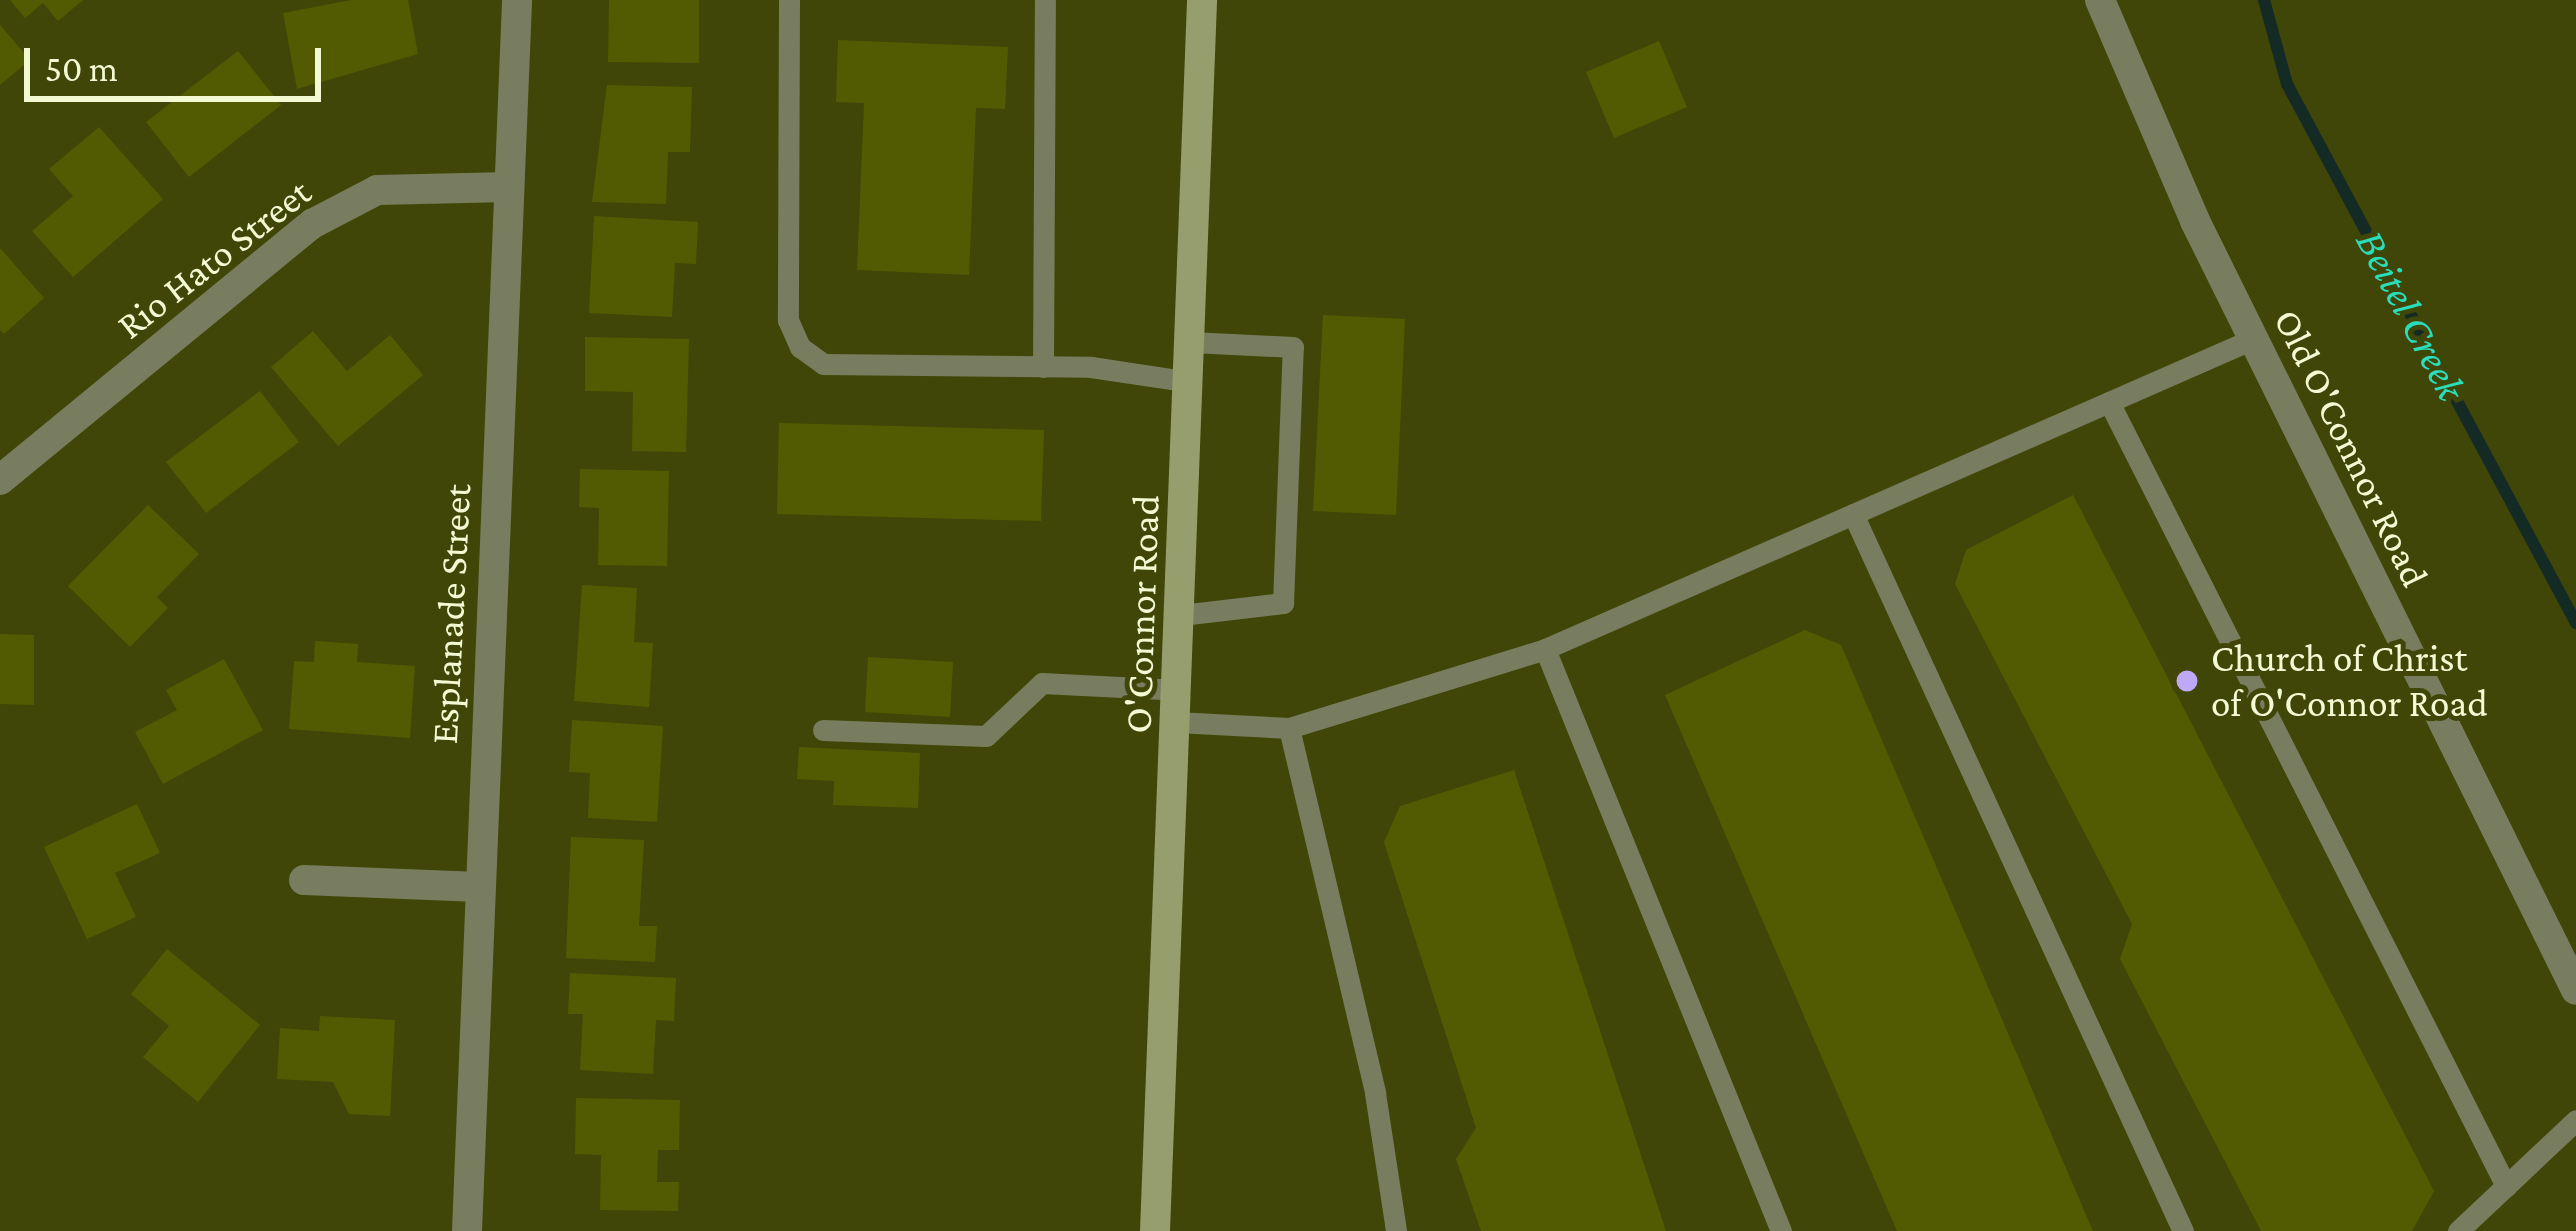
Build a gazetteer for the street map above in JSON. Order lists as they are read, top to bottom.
{
  "streets": {
    "main road": ["O'Connor Road"],
    "street": ["Rio Hato Street", "Old O'Connor Road", "Esplanade Street"]
  },
  "crossings": [
    ["Rio Hato Street", "Esplanade Street"]
  ],
  "water": ["Beitel Creek"],
  "places": ["Church of Christ of O'Connor Road"],
  "scale_bar": "50 m"
}
